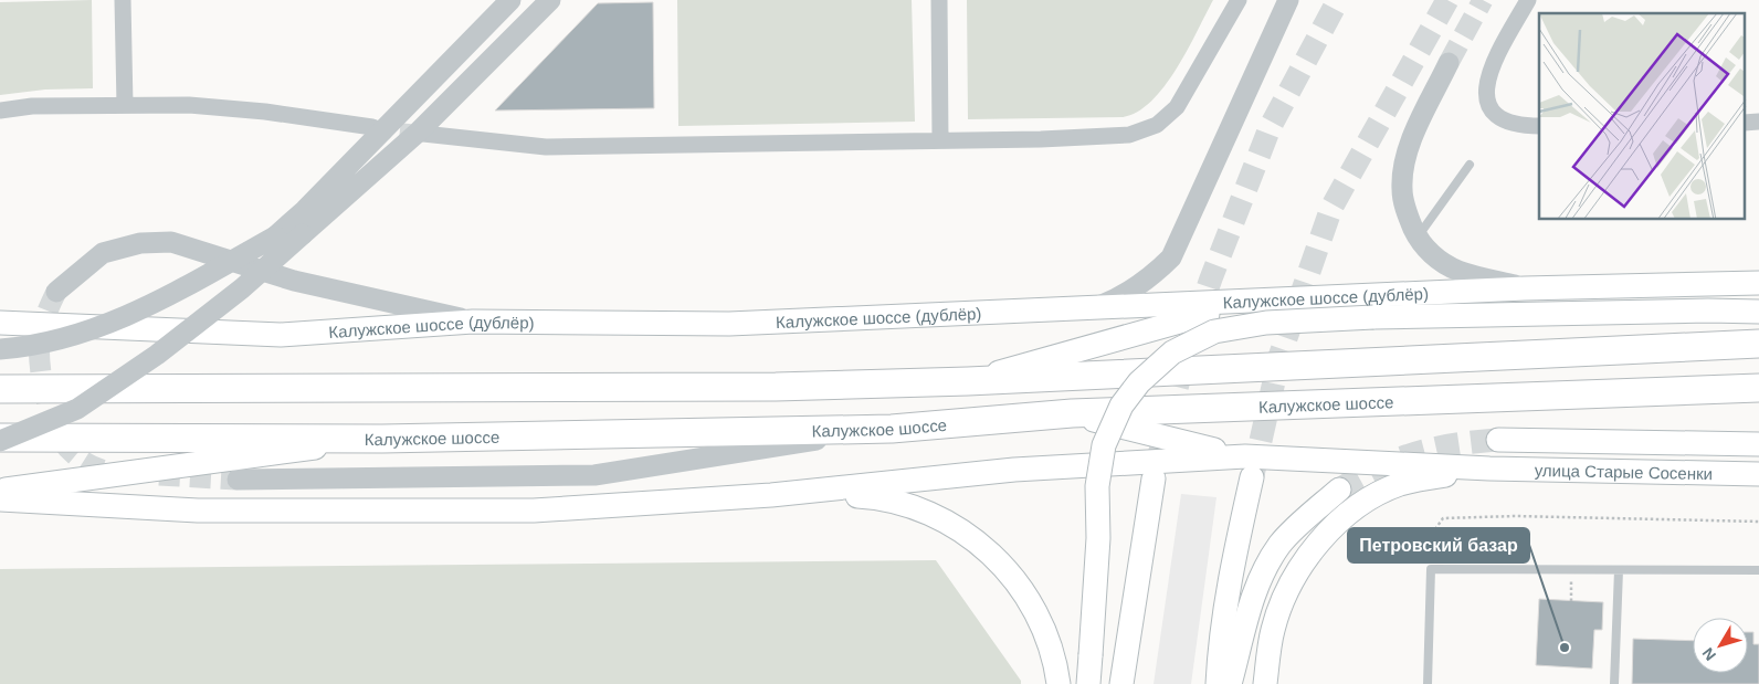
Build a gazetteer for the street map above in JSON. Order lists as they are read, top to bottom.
{
  "streets": {
    "highway": ["Калужское шоссе"],
    "main road": ["Калужское шоссе (дублёр)", "улица Старые Сосенки"]
  },
  "places": ["Петровский базар"],
  "north": "bottom left"
}
